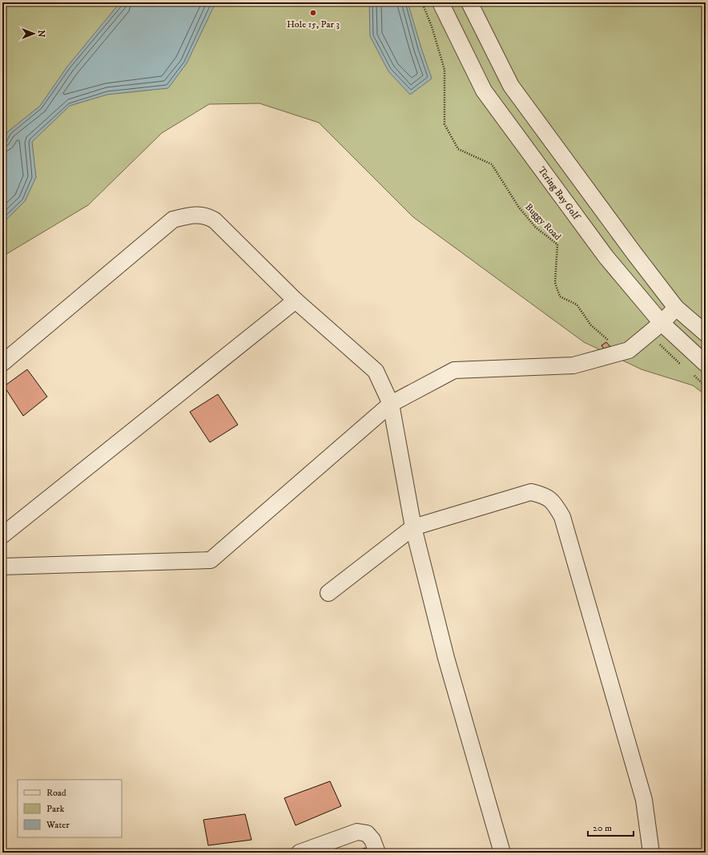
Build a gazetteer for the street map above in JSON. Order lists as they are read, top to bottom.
{
  "streets": {
    "street": ["Tering Bay Golf"],
    "path": ["Buggy Road"]
  },
  "places": ["Hole 15, Par 3"],
  "legend": ["Road", "Park", "Water"],
  "scale_bar": "20 m",
  "north": "right"
}
